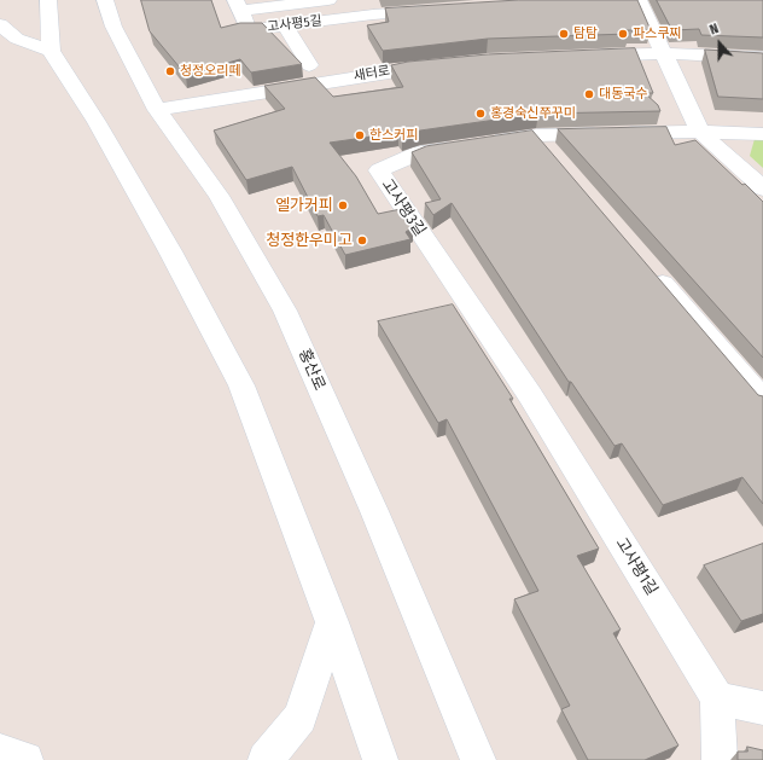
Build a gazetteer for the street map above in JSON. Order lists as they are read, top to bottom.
{
  "streets": {
    "street": [
      "고사평5길",
      "새터로",
      "고사평3길",
      "홍산로",
      "고사평1길"
    ]
  },
  "crossings": [
    ["새터로", "홍산로"],
    ["고사평3길", "고사평1길"]
  ],
  "places": [
    "탐탐",
    "파스쿠찌",
    "청정오리떼",
    "대동국수",
    "홍경숙신쭈꾸미",
    "한스커피",
    "엘가커피",
    "청정한우미고"
  ],
  "north": "top"
}
